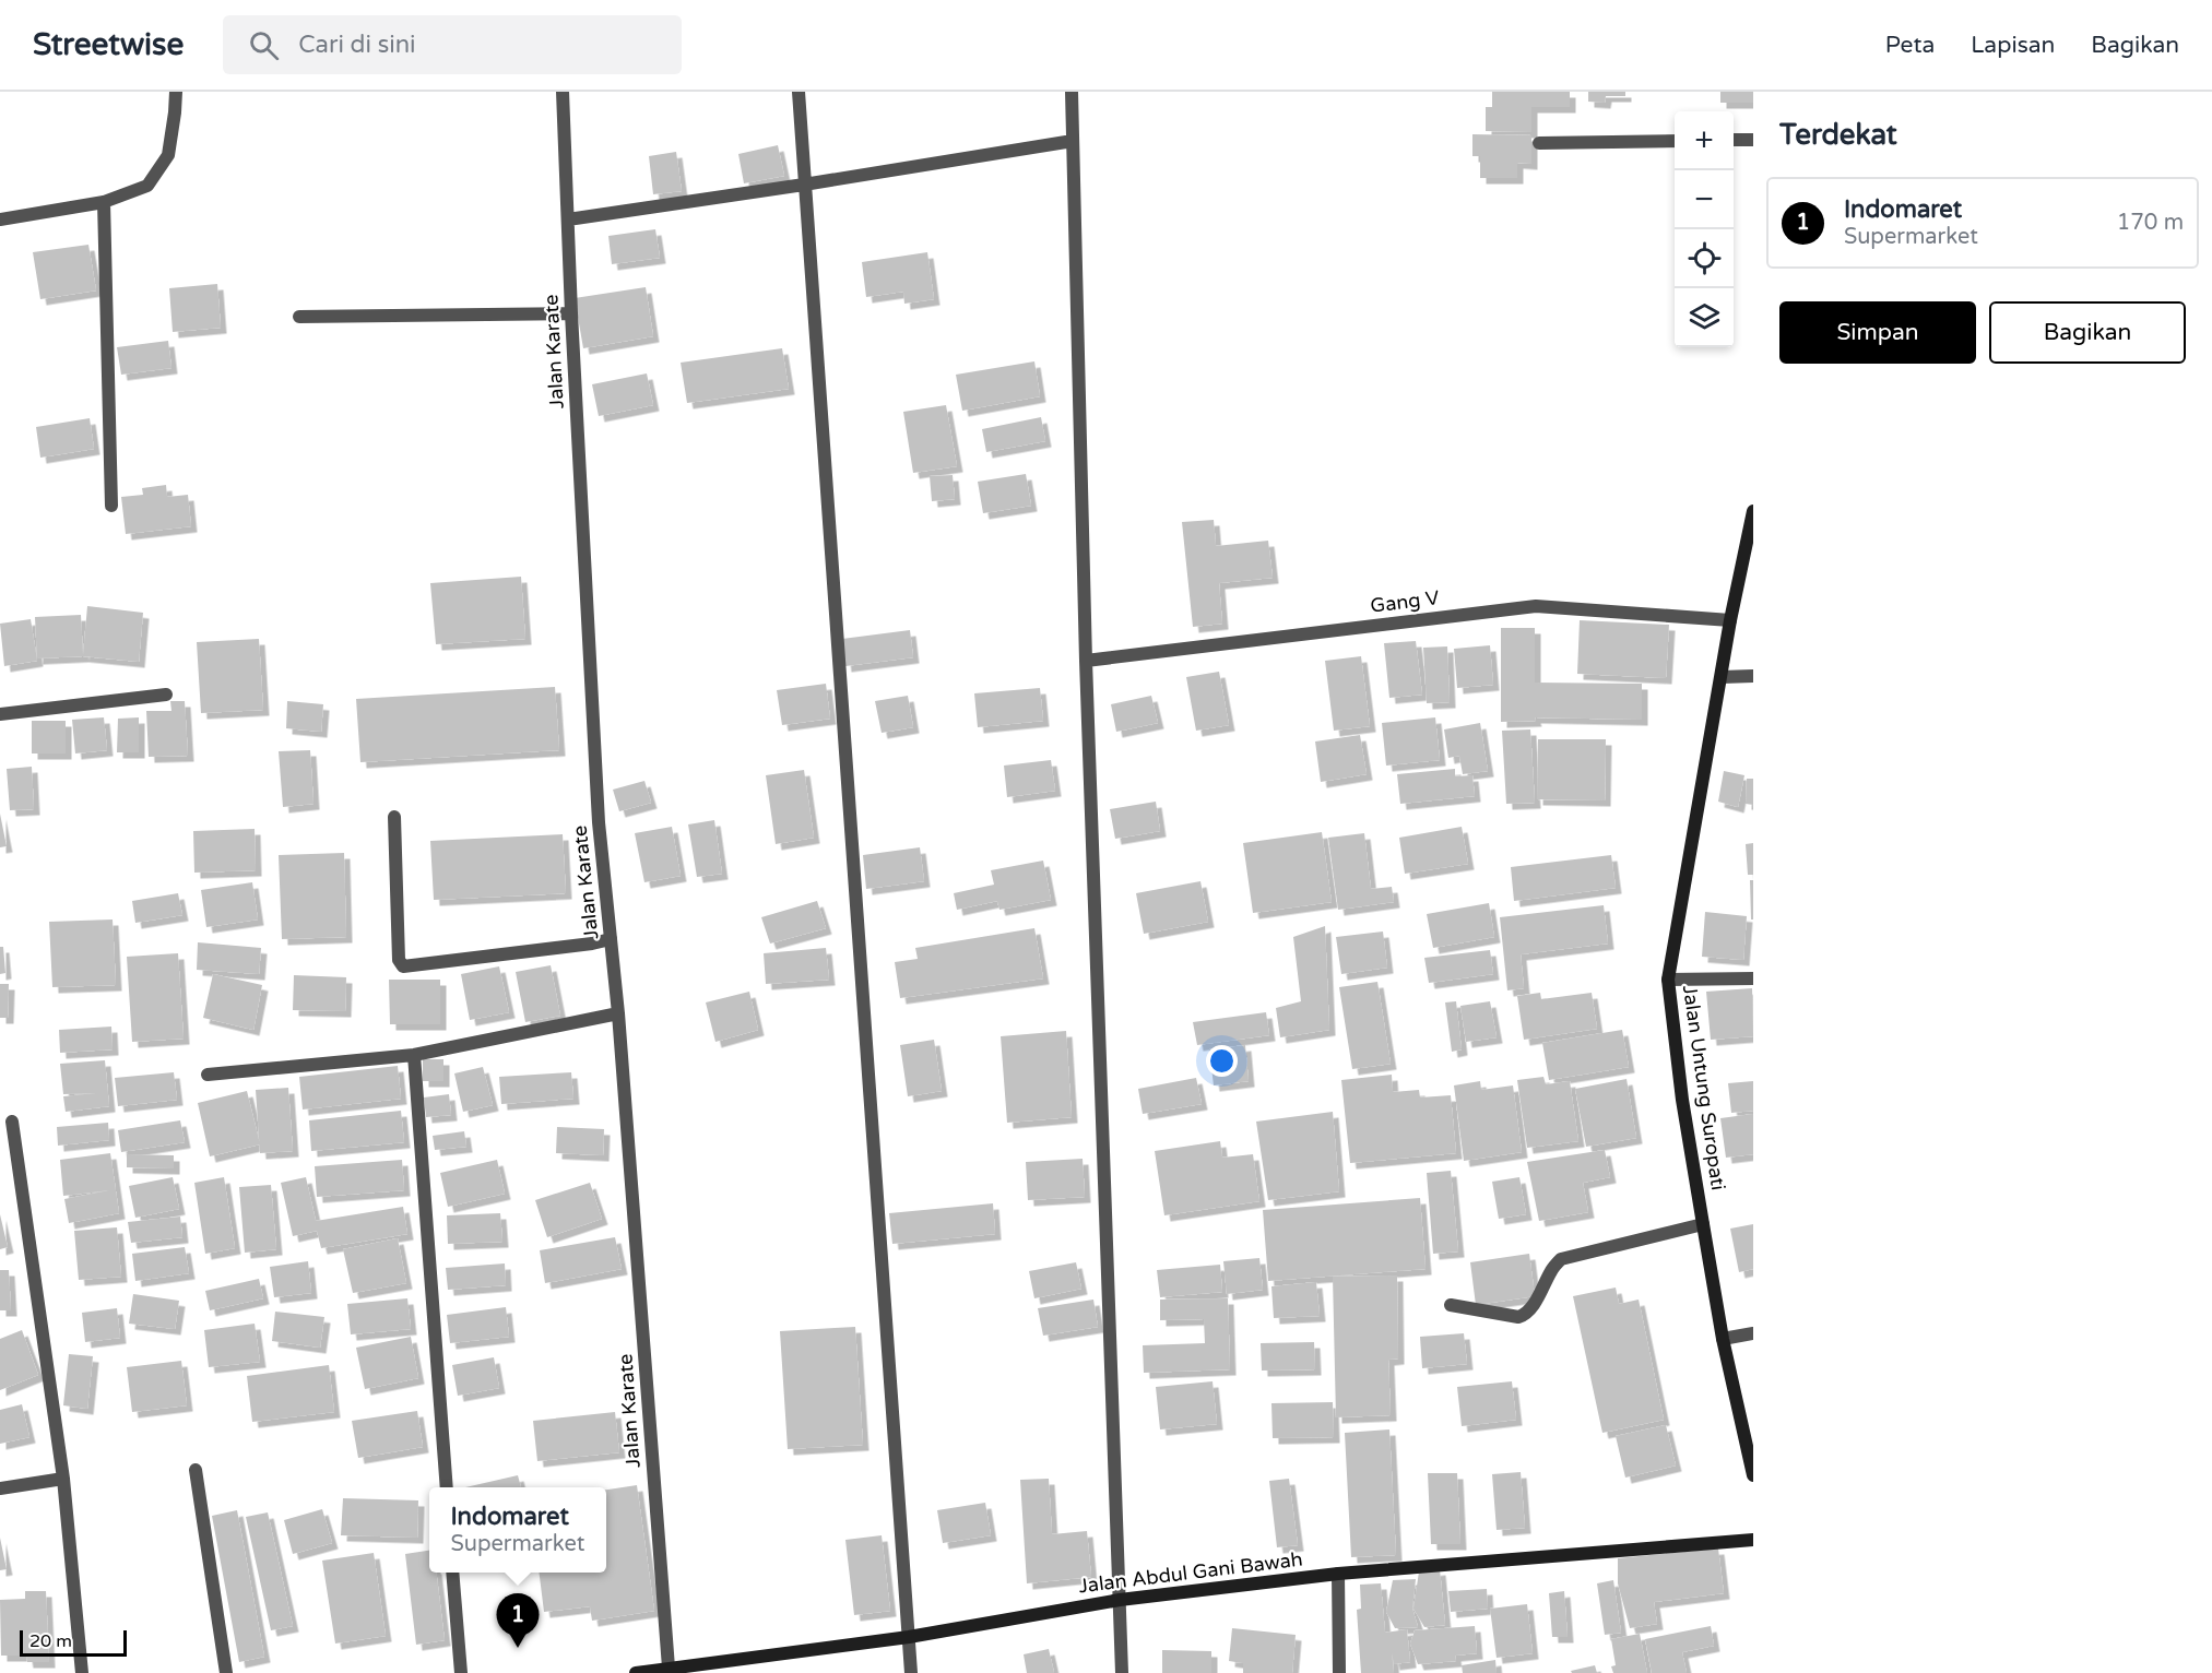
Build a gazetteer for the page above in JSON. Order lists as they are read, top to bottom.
{
  "streets": {
    "main road": ["Jalan Untung Suropati", "Jalan Abdul Gani Bawah"],
    "street": ["Jalan Karate", "Gang V"]
  },
  "crossings": [
    ["Jalan Karate", "Jalan Abdul Gani Bawah"],
    ["Gang V", "Jalan Untung Suropati"]
  ],
  "scale_bar": "20 m",
  "page": {
    "header": "Streetwise",
    "search": "Cari di sini",
    "nav": ["Peta", "Lapisan", "Bagikan"],
    "heading": "Terdekat",
    "map_buttons": ["+", "−"],
    "list": [
      {
        "mark": "1",
        "name": "Indomaret",
        "note": "Supermarket",
        "value": "170 m"
      }
    ],
    "buttons": ["Simpan", "Bagikan"],
    "popup": ["Indomaret", "Supermarket"],
    "pins": "1",
    "scale": "20 m"
  }
}
